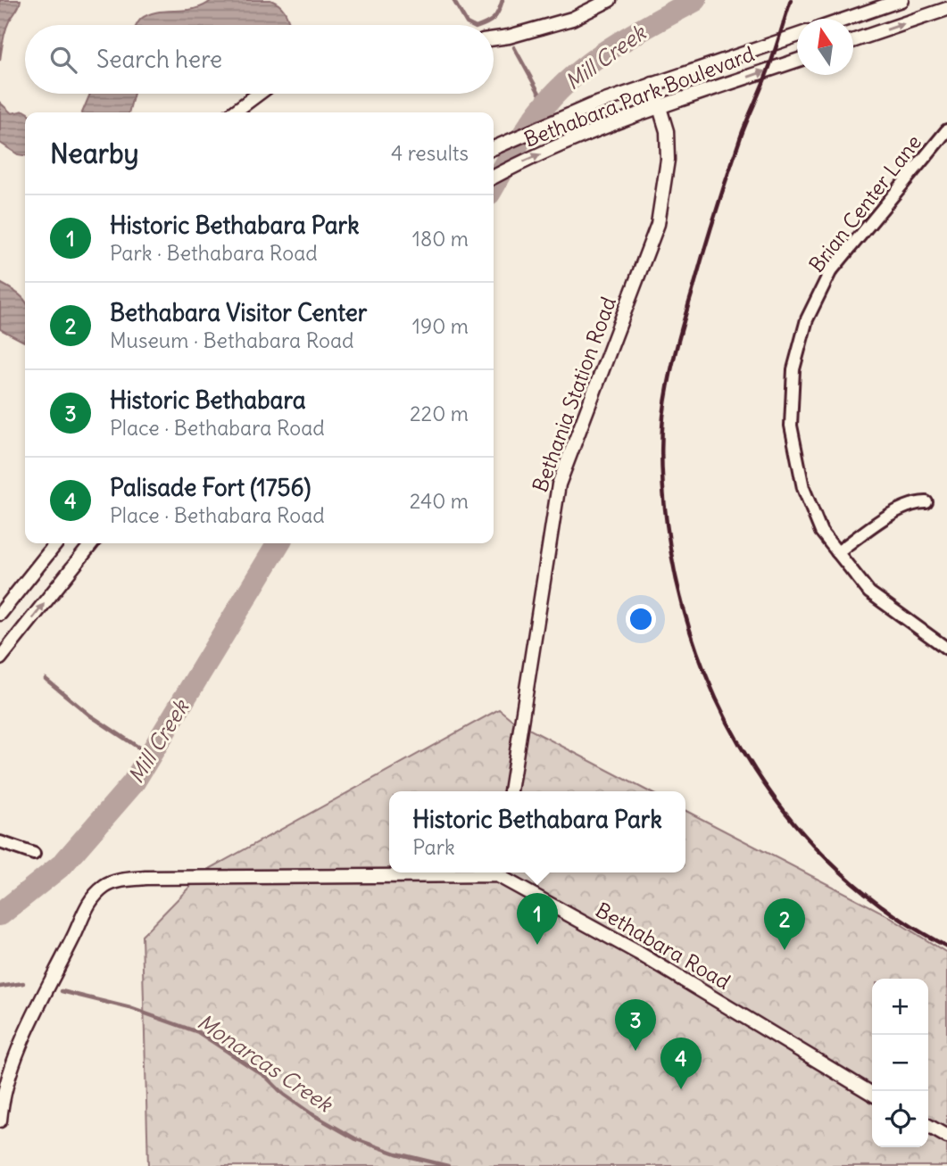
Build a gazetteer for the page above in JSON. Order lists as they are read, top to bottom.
{
  "streets": {
    "street": [
      "Bethabara Park Boulevard",
      "Brian Center Lane",
      "Bethania Station Road",
      "Bethabara Road"
    ]
  },
  "crossings": [
    ["Bethabara Park Boulevard", "Bethania Station Road"]
  ],
  "water": ["Mill Creek", "Monarcas Creek"],
  "north": "top",
  "page": {
    "search": "Search here",
    "heading": ["Nearby", "4 results"],
    "list": [
      {
        "mark": "1",
        "name": "Historic Bethabara Park",
        "note": "Park · Bethabara Road",
        "value": "180 m"
      },
      {
        "mark": "2",
        "name": "Bethabara Visitor Center",
        "note": "Museum · Bethabara Road",
        "value": "190 m"
      },
      {
        "mark": "3",
        "name": "Historic Bethabara",
        "note": "Place · Bethabara Road",
        "value": "220 m"
      },
      {
        "mark": "4",
        "name": "Palisade Fort (1756)",
        "note": "Place · Bethabara Road",
        "value": "240 m"
      }
    ],
    "popup": ["Historic Bethabara Park", "Park"],
    "pins": [
      "1",
      "2",
      "3",
      "4"
    ],
    "map_buttons": ["+", "−"]
  }
}
